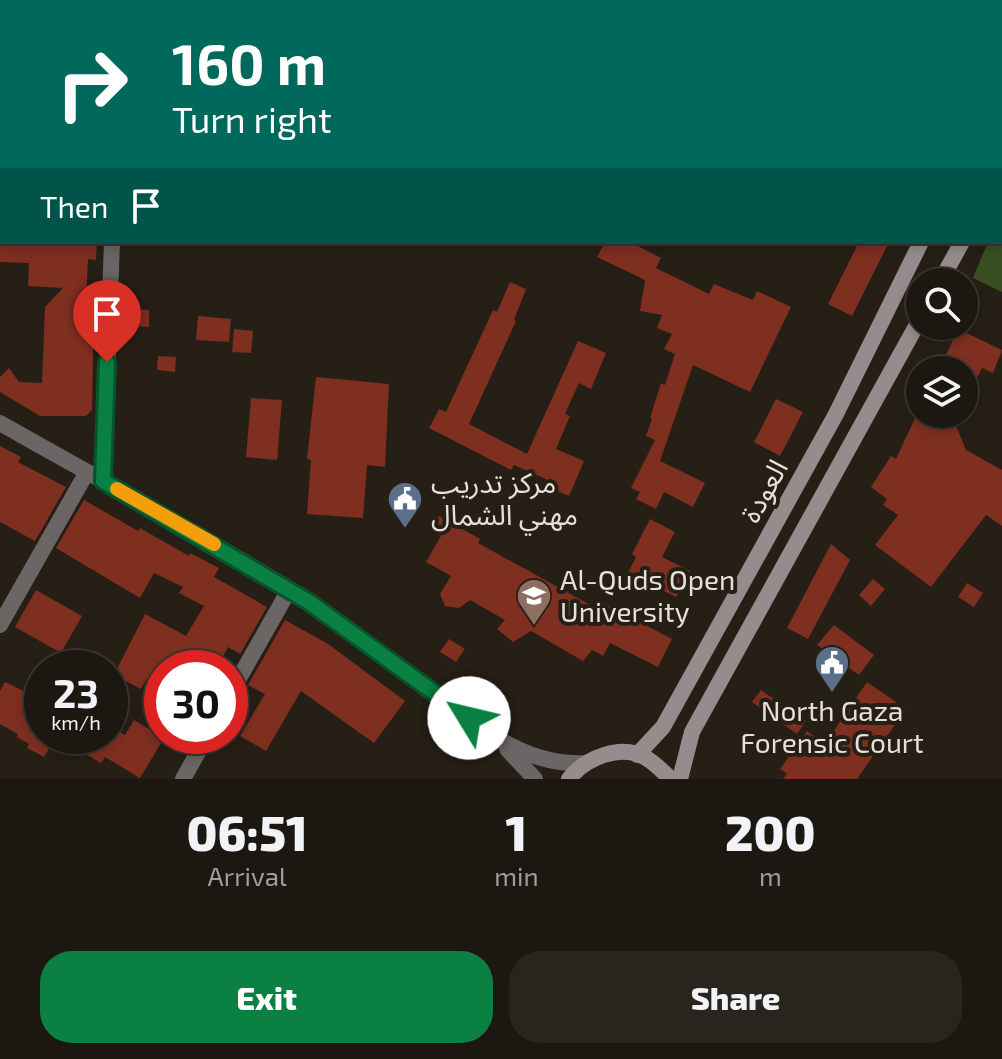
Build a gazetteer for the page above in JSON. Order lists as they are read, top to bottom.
{
  "streets": {
    "main road": ["العودة"]
  },
  "places": {
    "public building": ["مركز تدريب مهني الشمال", "North Gaza Forensic Court"],
    "school or university": ["Al-Quds Open University"]
  },
  "page": {
    "turn": ["160 m", "Turn right"],
    "then": "Then",
    "speed": "23 km/h",
    "limit": "30",
    "eta": [
      "06:51",
      "Arrival",
      "1",
      "min",
      "200",
      "m"
    ],
    "buttons": ["Exit", "Share"]
  }
}
